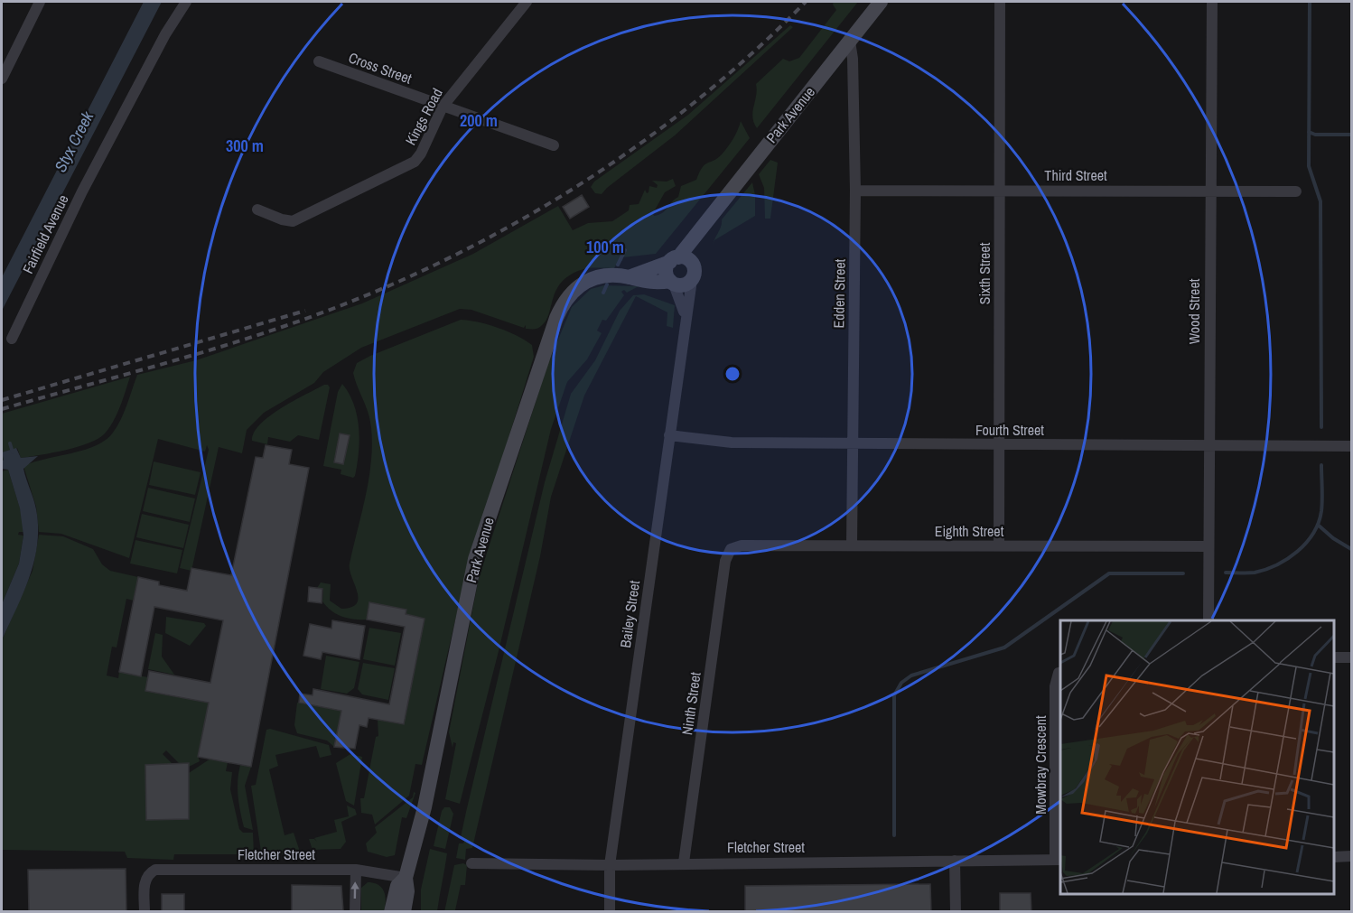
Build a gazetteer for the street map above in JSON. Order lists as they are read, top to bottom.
{
  "streets": {
    "main road": ["Park Avenue"],
    "street": [
      "Cross Street",
      "Kings Road",
      "Third Street",
      "Fairfield Avenue",
      "Sixth Street",
      "Edden Street",
      "Wood Street",
      "Fourth Street",
      "Eighth Street",
      "Bailey Street",
      "Ninth Street",
      "Mowbray Crescent",
      "Fletcher Street"
    ]
  },
  "crossings": [
    ["Cross Street", "Kings Road"],
    ["Park Avenue", "Edden Street"],
    ["Park Avenue", "Bailey Street"],
    ["Park Avenue", "Fletcher Street"],
    ["Third Street", "Sixth Street"],
    ["Third Street", "Edden Street"],
    ["Third Street", "Wood Street"],
    ["Sixth Street", "Fourth Street"],
    ["Sixth Street", "Eighth Street"],
    ["Edden Street", "Fourth Street"],
    ["Edden Street", "Eighth Street"],
    ["Wood Street", "Fourth Street"],
    ["Wood Street", "Eighth Street"],
    ["Fourth Street", "Bailey Street"],
    ["Eighth Street", "Ninth Street"],
    ["Bailey Street", "Fletcher Street"],
    ["Ninth Street", "Fletcher Street"],
    ["Mowbray Crescent", "Fletcher Street"]
  ],
  "water": ["Styx Creek"],
  "rings": ["200 m", "300 m", "100 m"]
}
